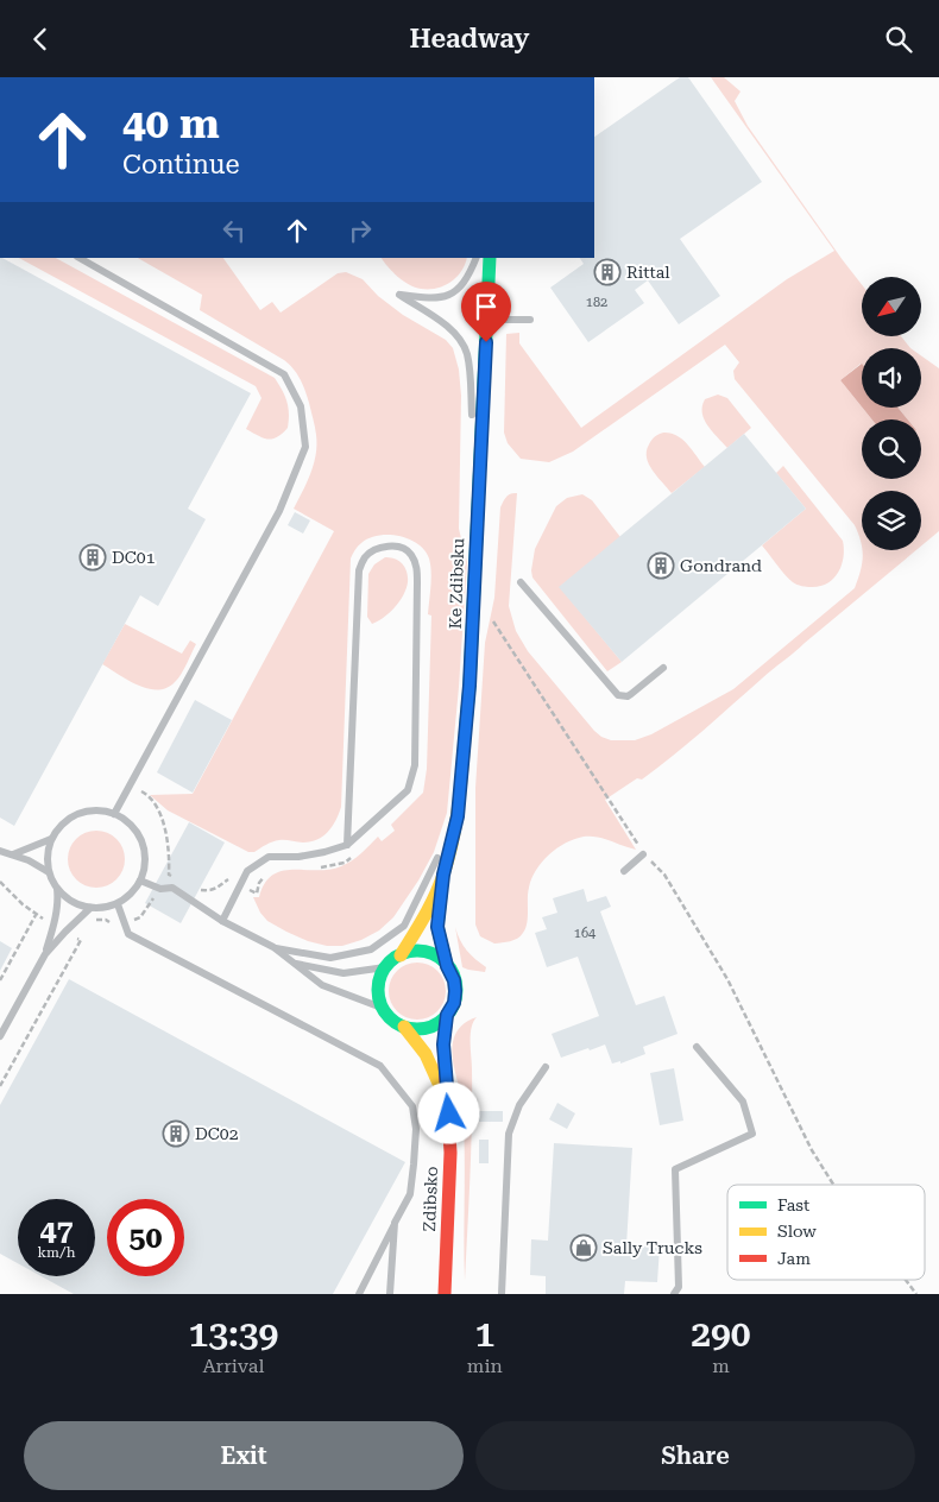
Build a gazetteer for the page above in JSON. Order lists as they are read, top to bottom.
{
  "streets": {
    "main road": ["Ke Zdibsku", "Zdibsko"]
  },
  "crossings": [
    ["Ke Zdibsku", "Zdibsko"]
  ],
  "places": {
    "building": [
      "Rittal",
      "DC01",
      "Gondrand",
      "DC02"
    ],
    "shop": ["Sally Trucks"]
  },
  "house_numbers": ["182", "164"],
  "legend": ["Fast", "Slow", "Jam"],
  "north": "bottom left",
  "page": {
    "header": "Headway",
    "turn": ["40 m", "Continue"],
    "speed": "47 km/h",
    "limit": "50",
    "eta": [
      "13:39",
      "Arrival",
      "1",
      "min",
      "290",
      "m"
    ],
    "buttons": ["Exit", "Share"]
  }
}
